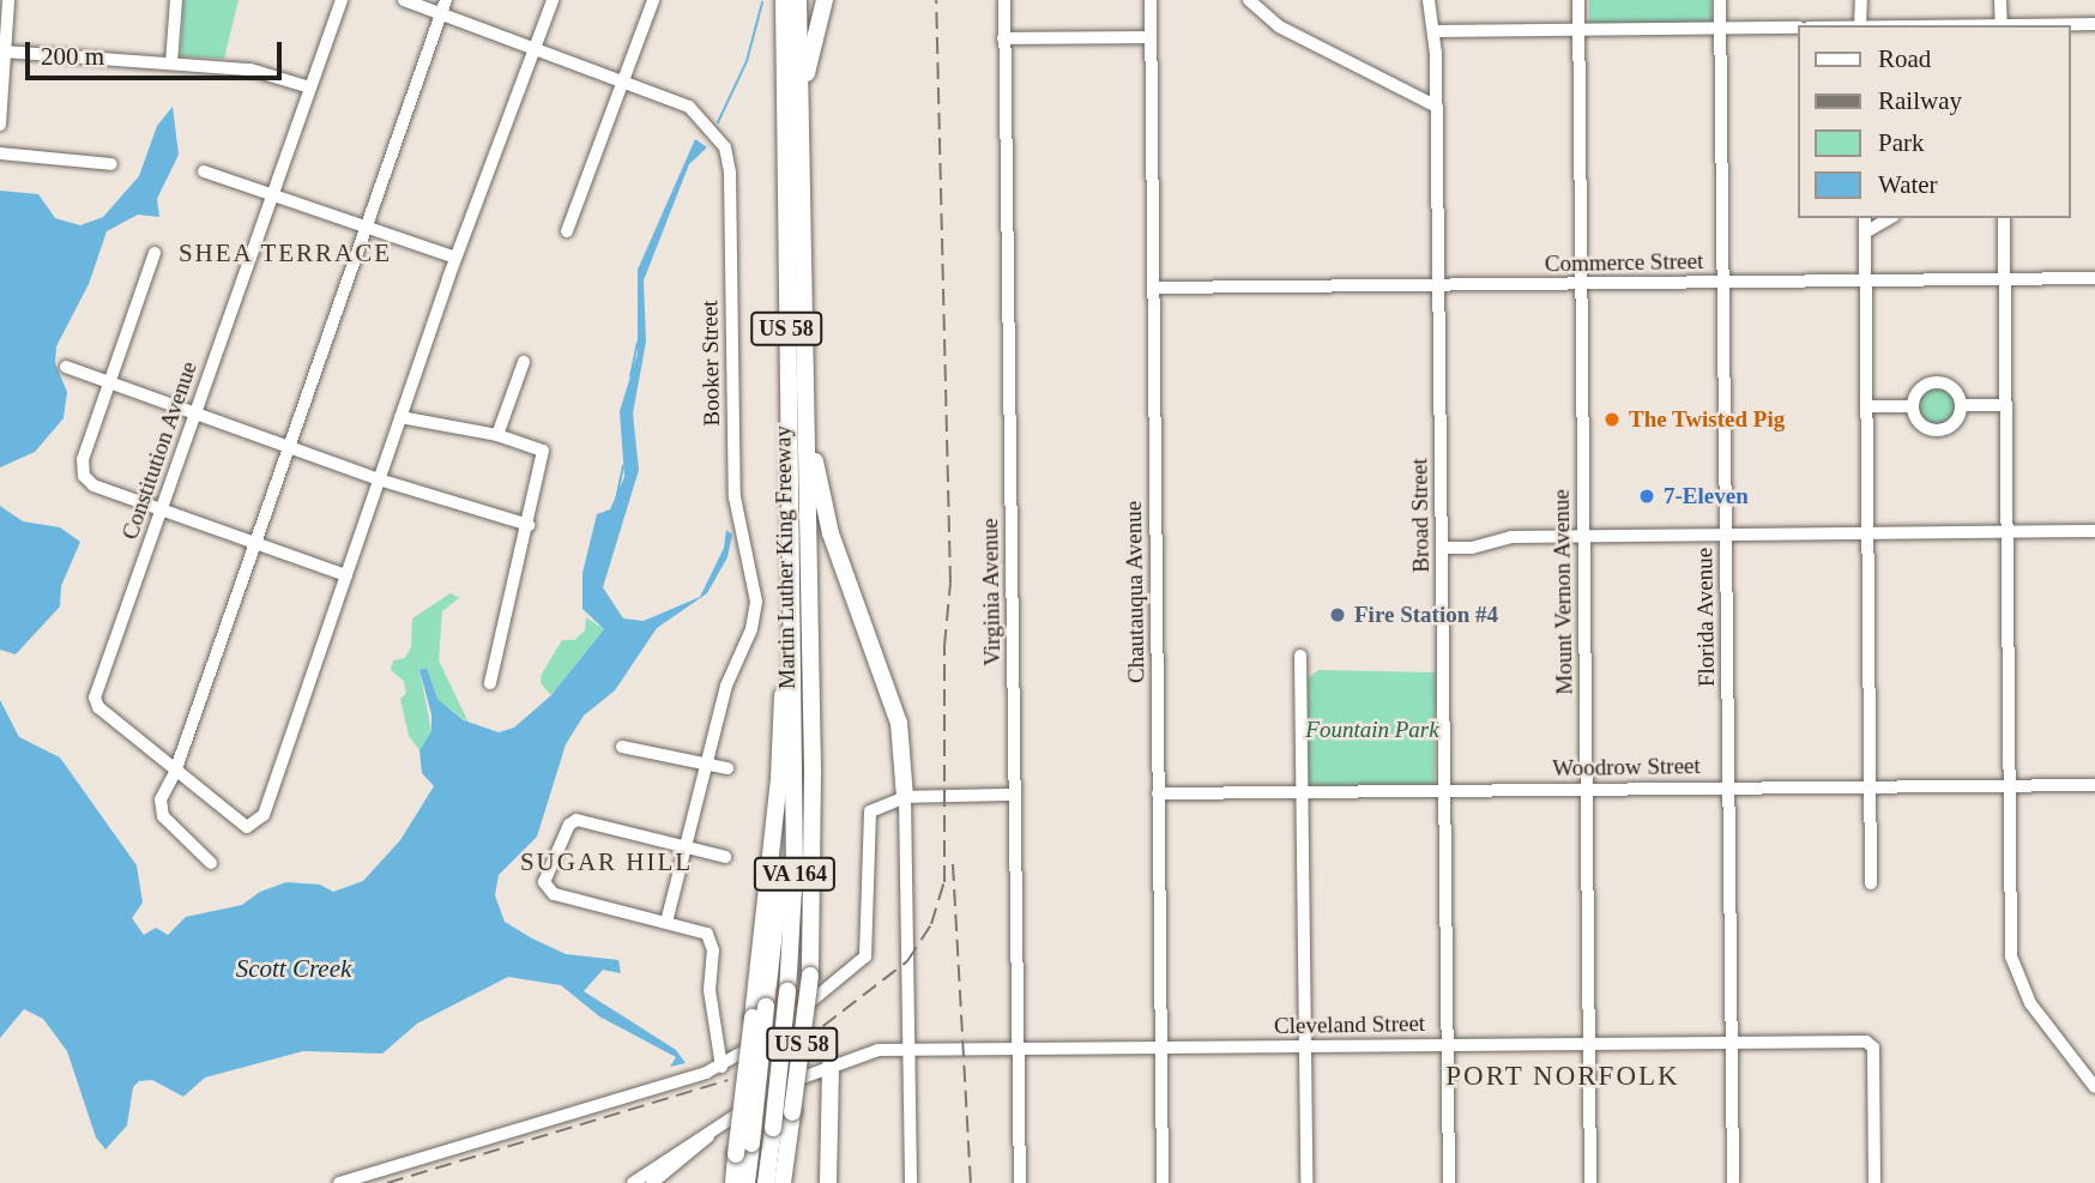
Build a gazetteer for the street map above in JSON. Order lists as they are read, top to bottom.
{
  "streets": {
    "highway": ["US 58", "Martin Luther King Freeway", "VA 164"],
    "street": [
      "Commerce Street",
      "Booker Street",
      "Constitution Avenue",
      "Broad Street",
      "Virginia Avenue",
      "Chautauqua Avenue",
      "Mount Vernon Avenue",
      "Florida Avenue",
      "Woodrow Street",
      "Cleveland Street"
    ]
  },
  "crossings": [
    ["Commerce Street", "Broad Street"],
    ["Commerce Street", "Chautauqua Avenue"],
    ["Commerce Street", "Mount Vernon Avenue"],
    ["Commerce Street", "Florida Avenue"],
    ["US 58", "Martin Luther King Freeway"],
    ["US 58", "VA 164"],
    ["Broad Street", "Woodrow Street"],
    ["Broad Street", "Cleveland Street"],
    ["Martin Luther King Freeway", "VA 164"],
    ["Virginia Avenue", "Cleveland Street"],
    ["Chautauqua Avenue", "Woodrow Street"],
    ["Chautauqua Avenue", "Cleveland Street"],
    ["Mount Vernon Avenue", "Woodrow Street"],
    ["Mount Vernon Avenue", "Cleveland Street"],
    ["Florida Avenue", "Woodrow Street"],
    ["Florida Avenue", "Cleveland Street"]
  ],
  "districts": ["SHEA TERRACE", "SUGAR HILL", "PORT NORFOLK"],
  "water": ["Scott Creek"],
  "parks": ["Fountain Park"],
  "places": ["The Twisted Pig", "7-Eleven", "Fire Station #4"],
  "legend": [
    "Road",
    "Railway",
    "Park",
    "Water"
  ],
  "scale_bar": "200 m"
}
